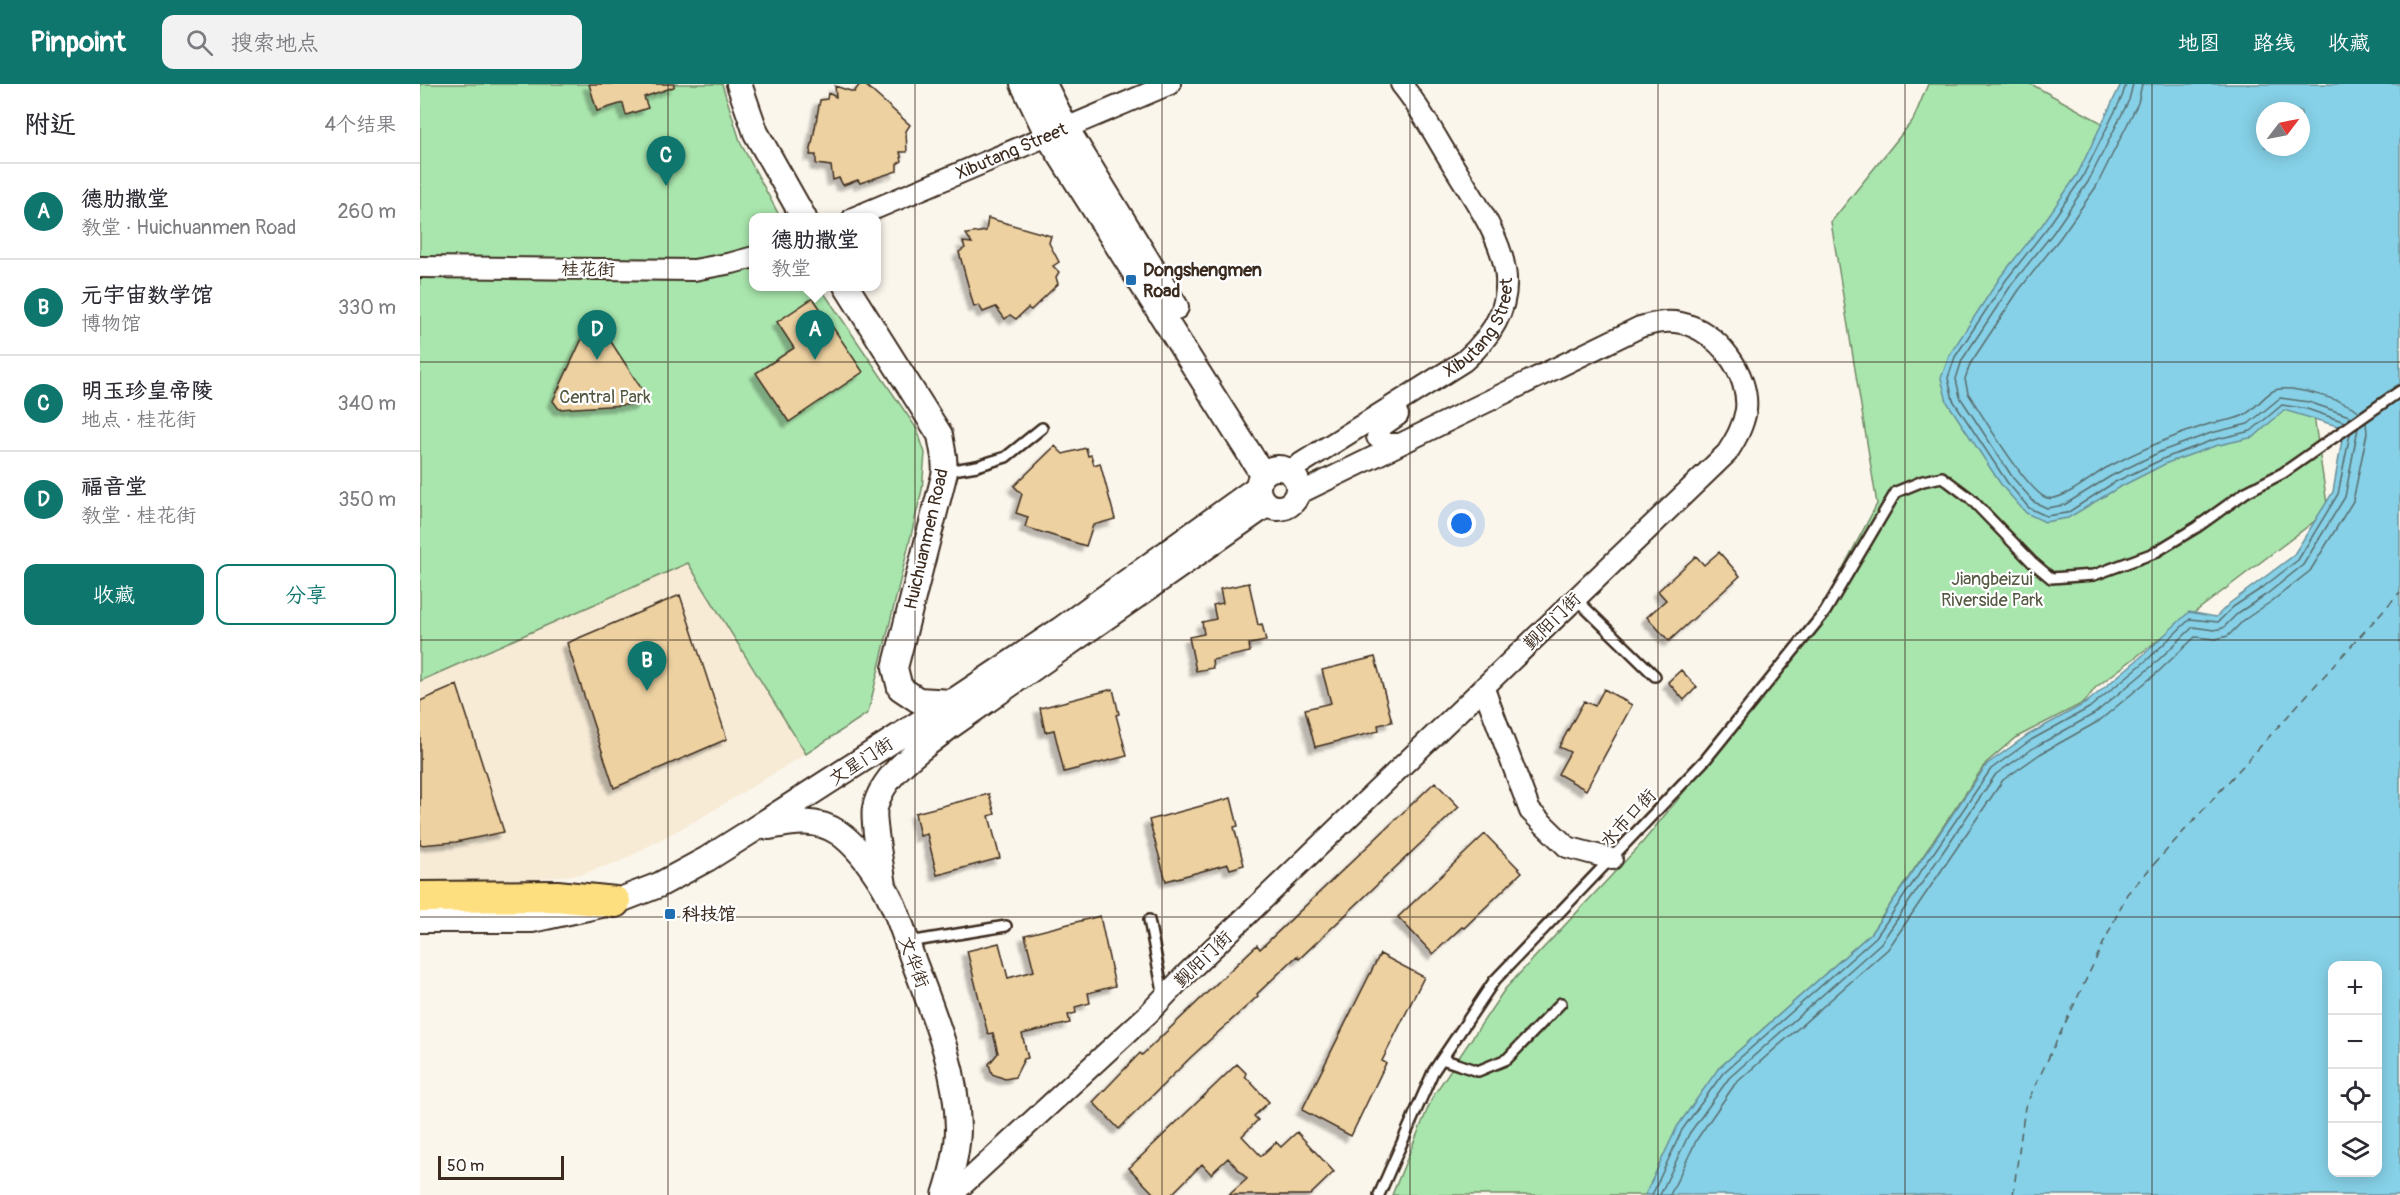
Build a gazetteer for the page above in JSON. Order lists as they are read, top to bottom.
{
  "streets": {
    "street": [
      "Xibutang Street",
      "桂花街",
      "Huichuanmen Road",
      "觐阳门街",
      "文星门街",
      "文华街"
    ],
    "lane": ["水市口街"]
  },
  "crossings": [
    ["Xibutang Street", "文星门街"],
    ["Huichuanmen Road", "文星门街"],
    ["文星门街", "文华街"]
  ],
  "parks": ["Central Park", "Jiangbeizui Riverside Park"],
  "places": {
    "transit": ["Dongshengmen Road", "科技馆"]
  },
  "scale_bar": "50 m",
  "north": "top right",
  "page": {
    "header": "Pinpoint",
    "search": "搜索地点",
    "nav": ["地图", "路线", "收藏"],
    "heading": ["附近", "4个结果"],
    "pins": [
      "C",
      "A",
      "D",
      "B"
    ],
    "list": [
      {
        "mark": "A",
        "name": "德肋撒堂",
        "note": "教堂 · Huichuanmen Road",
        "value": "260 m"
      },
      {
        "mark": "B",
        "name": "元宇宙数学馆",
        "note": "博物馆",
        "value": "330 m"
      },
      {
        "mark": "C",
        "name": "明玉珍皇帝陵",
        "note": "地点 · 桂花街",
        "value": "340 m"
      },
      {
        "mark": "D",
        "name": "福音堂",
        "note": "教堂 · 桂花街",
        "value": "350 m"
      }
    ],
    "popup": ["德肋撒堂", "教堂"],
    "buttons": ["收藏", "分享"],
    "map_buttons": ["+", "−"],
    "scale": "50 m"
  }
}
